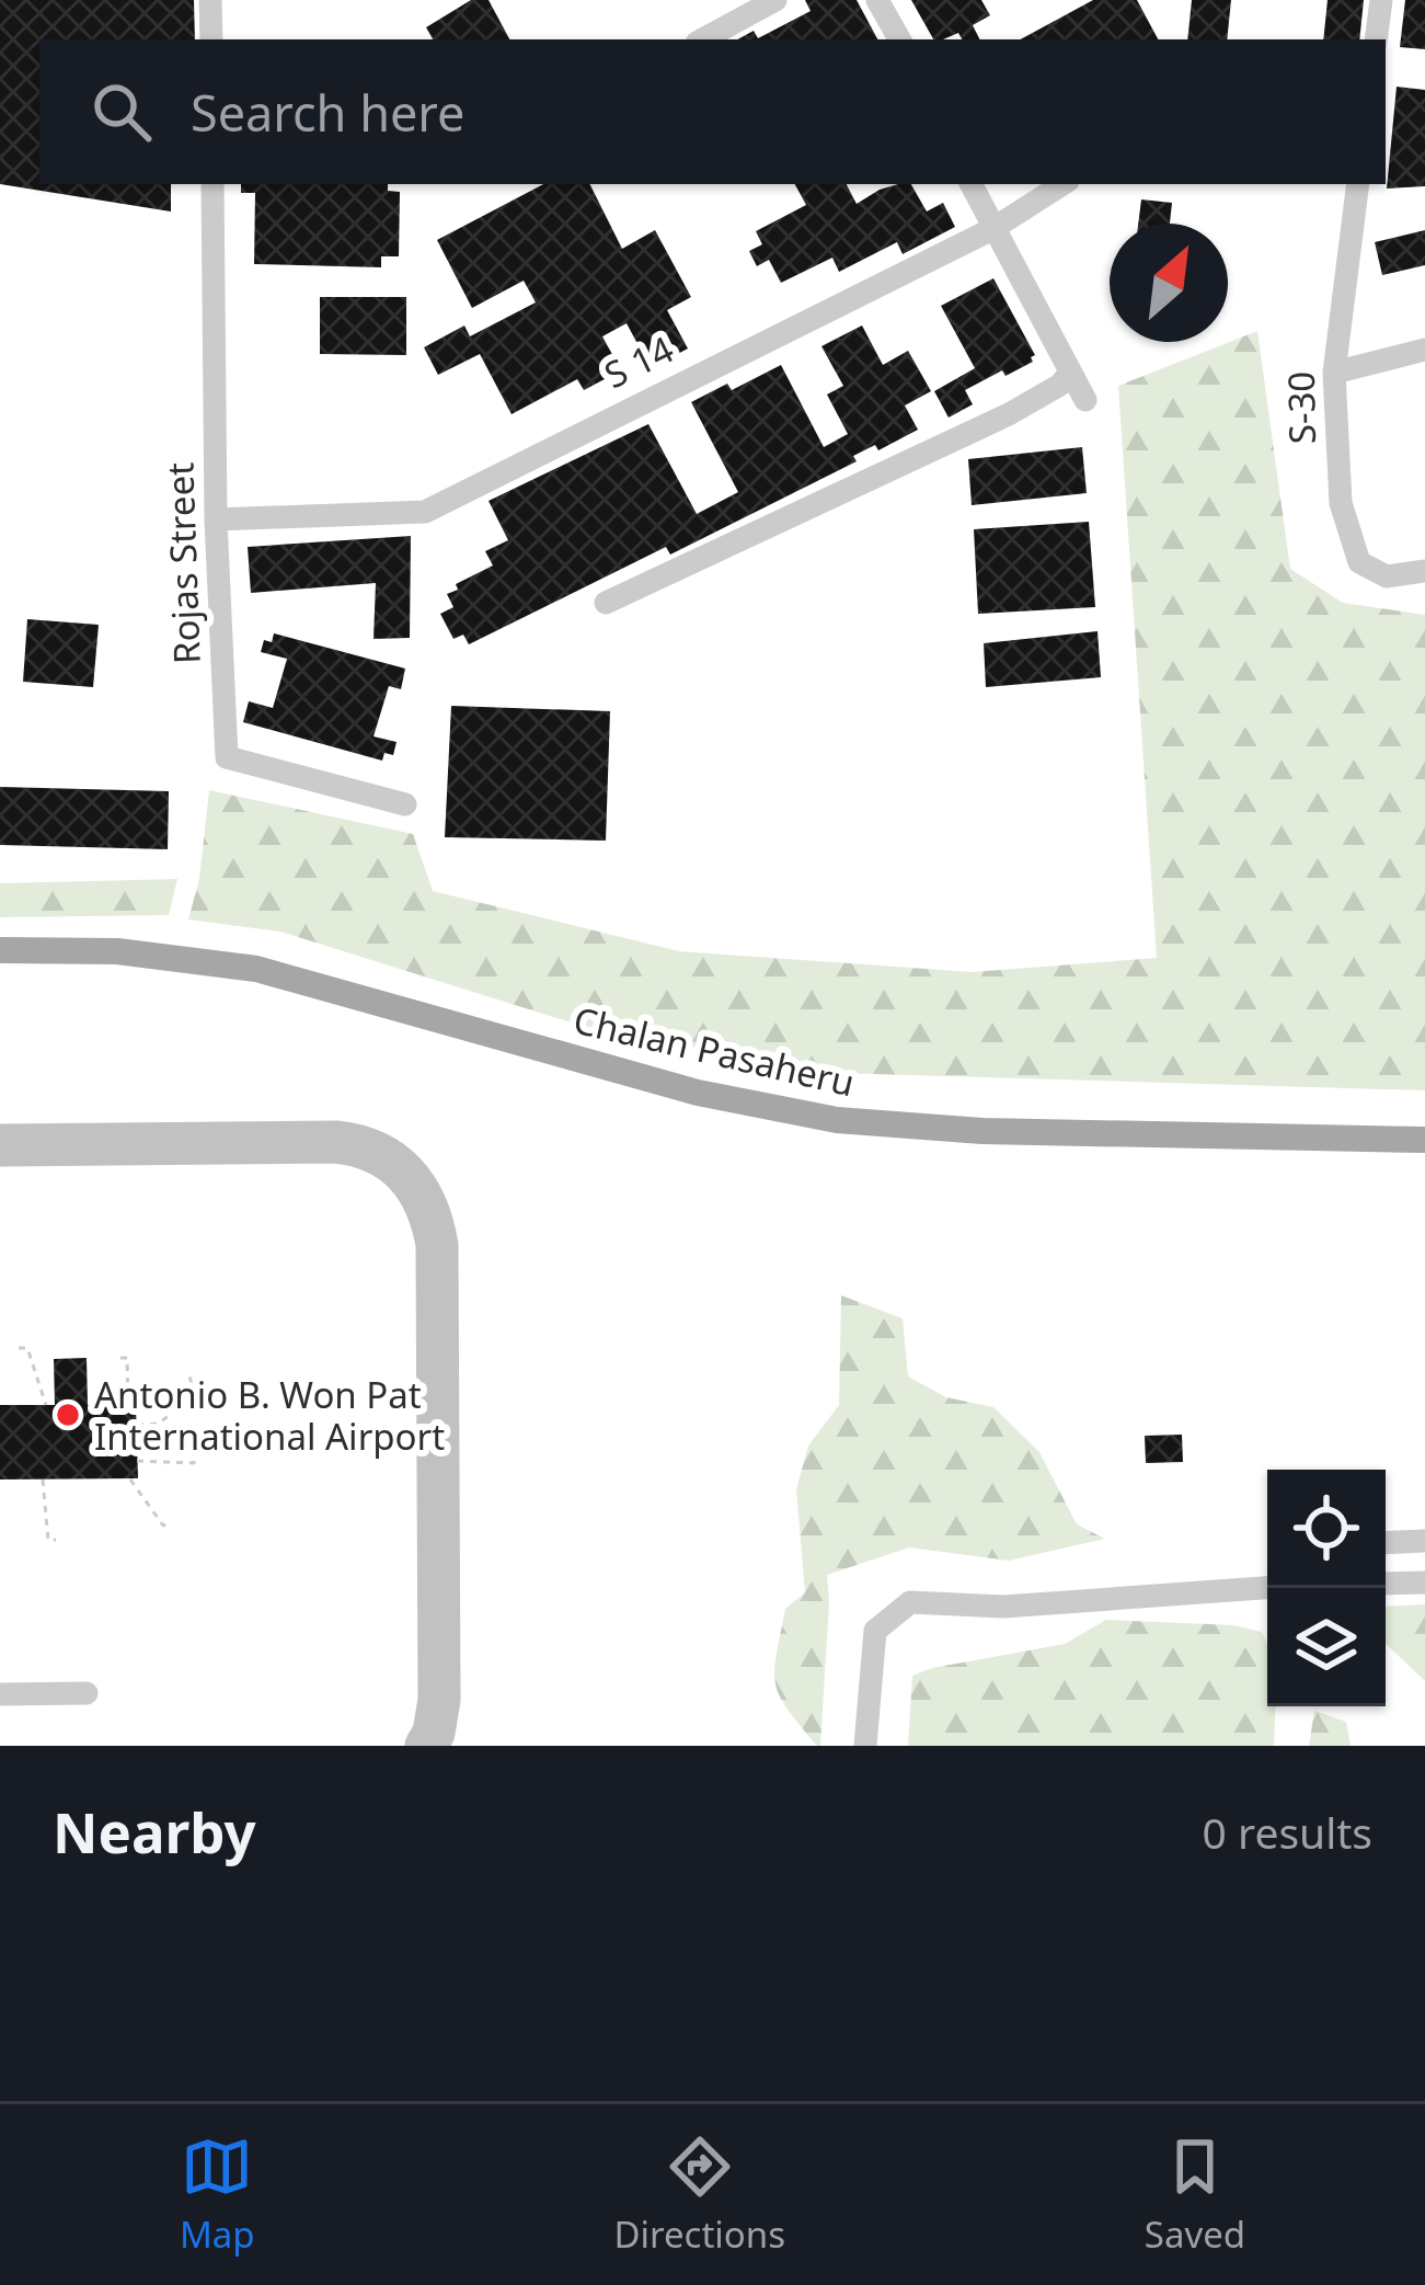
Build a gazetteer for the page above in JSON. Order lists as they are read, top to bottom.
{
  "streets": {
    "main road": ["Chalan Pasaheru"],
    "street": ["S 14", "S-30", "Rojas Street"]
  },
  "crossings": [
    ["S 14", "Rojas Street"]
  ],
  "places": ["Antonio B. Won Pat International Airport"],
  "north": "top right",
  "page": {
    "search": "Search here",
    "heading": ["Nearby", "0 results"],
    "nav": ["Map", "Directions", "Saved"]
  }
}
